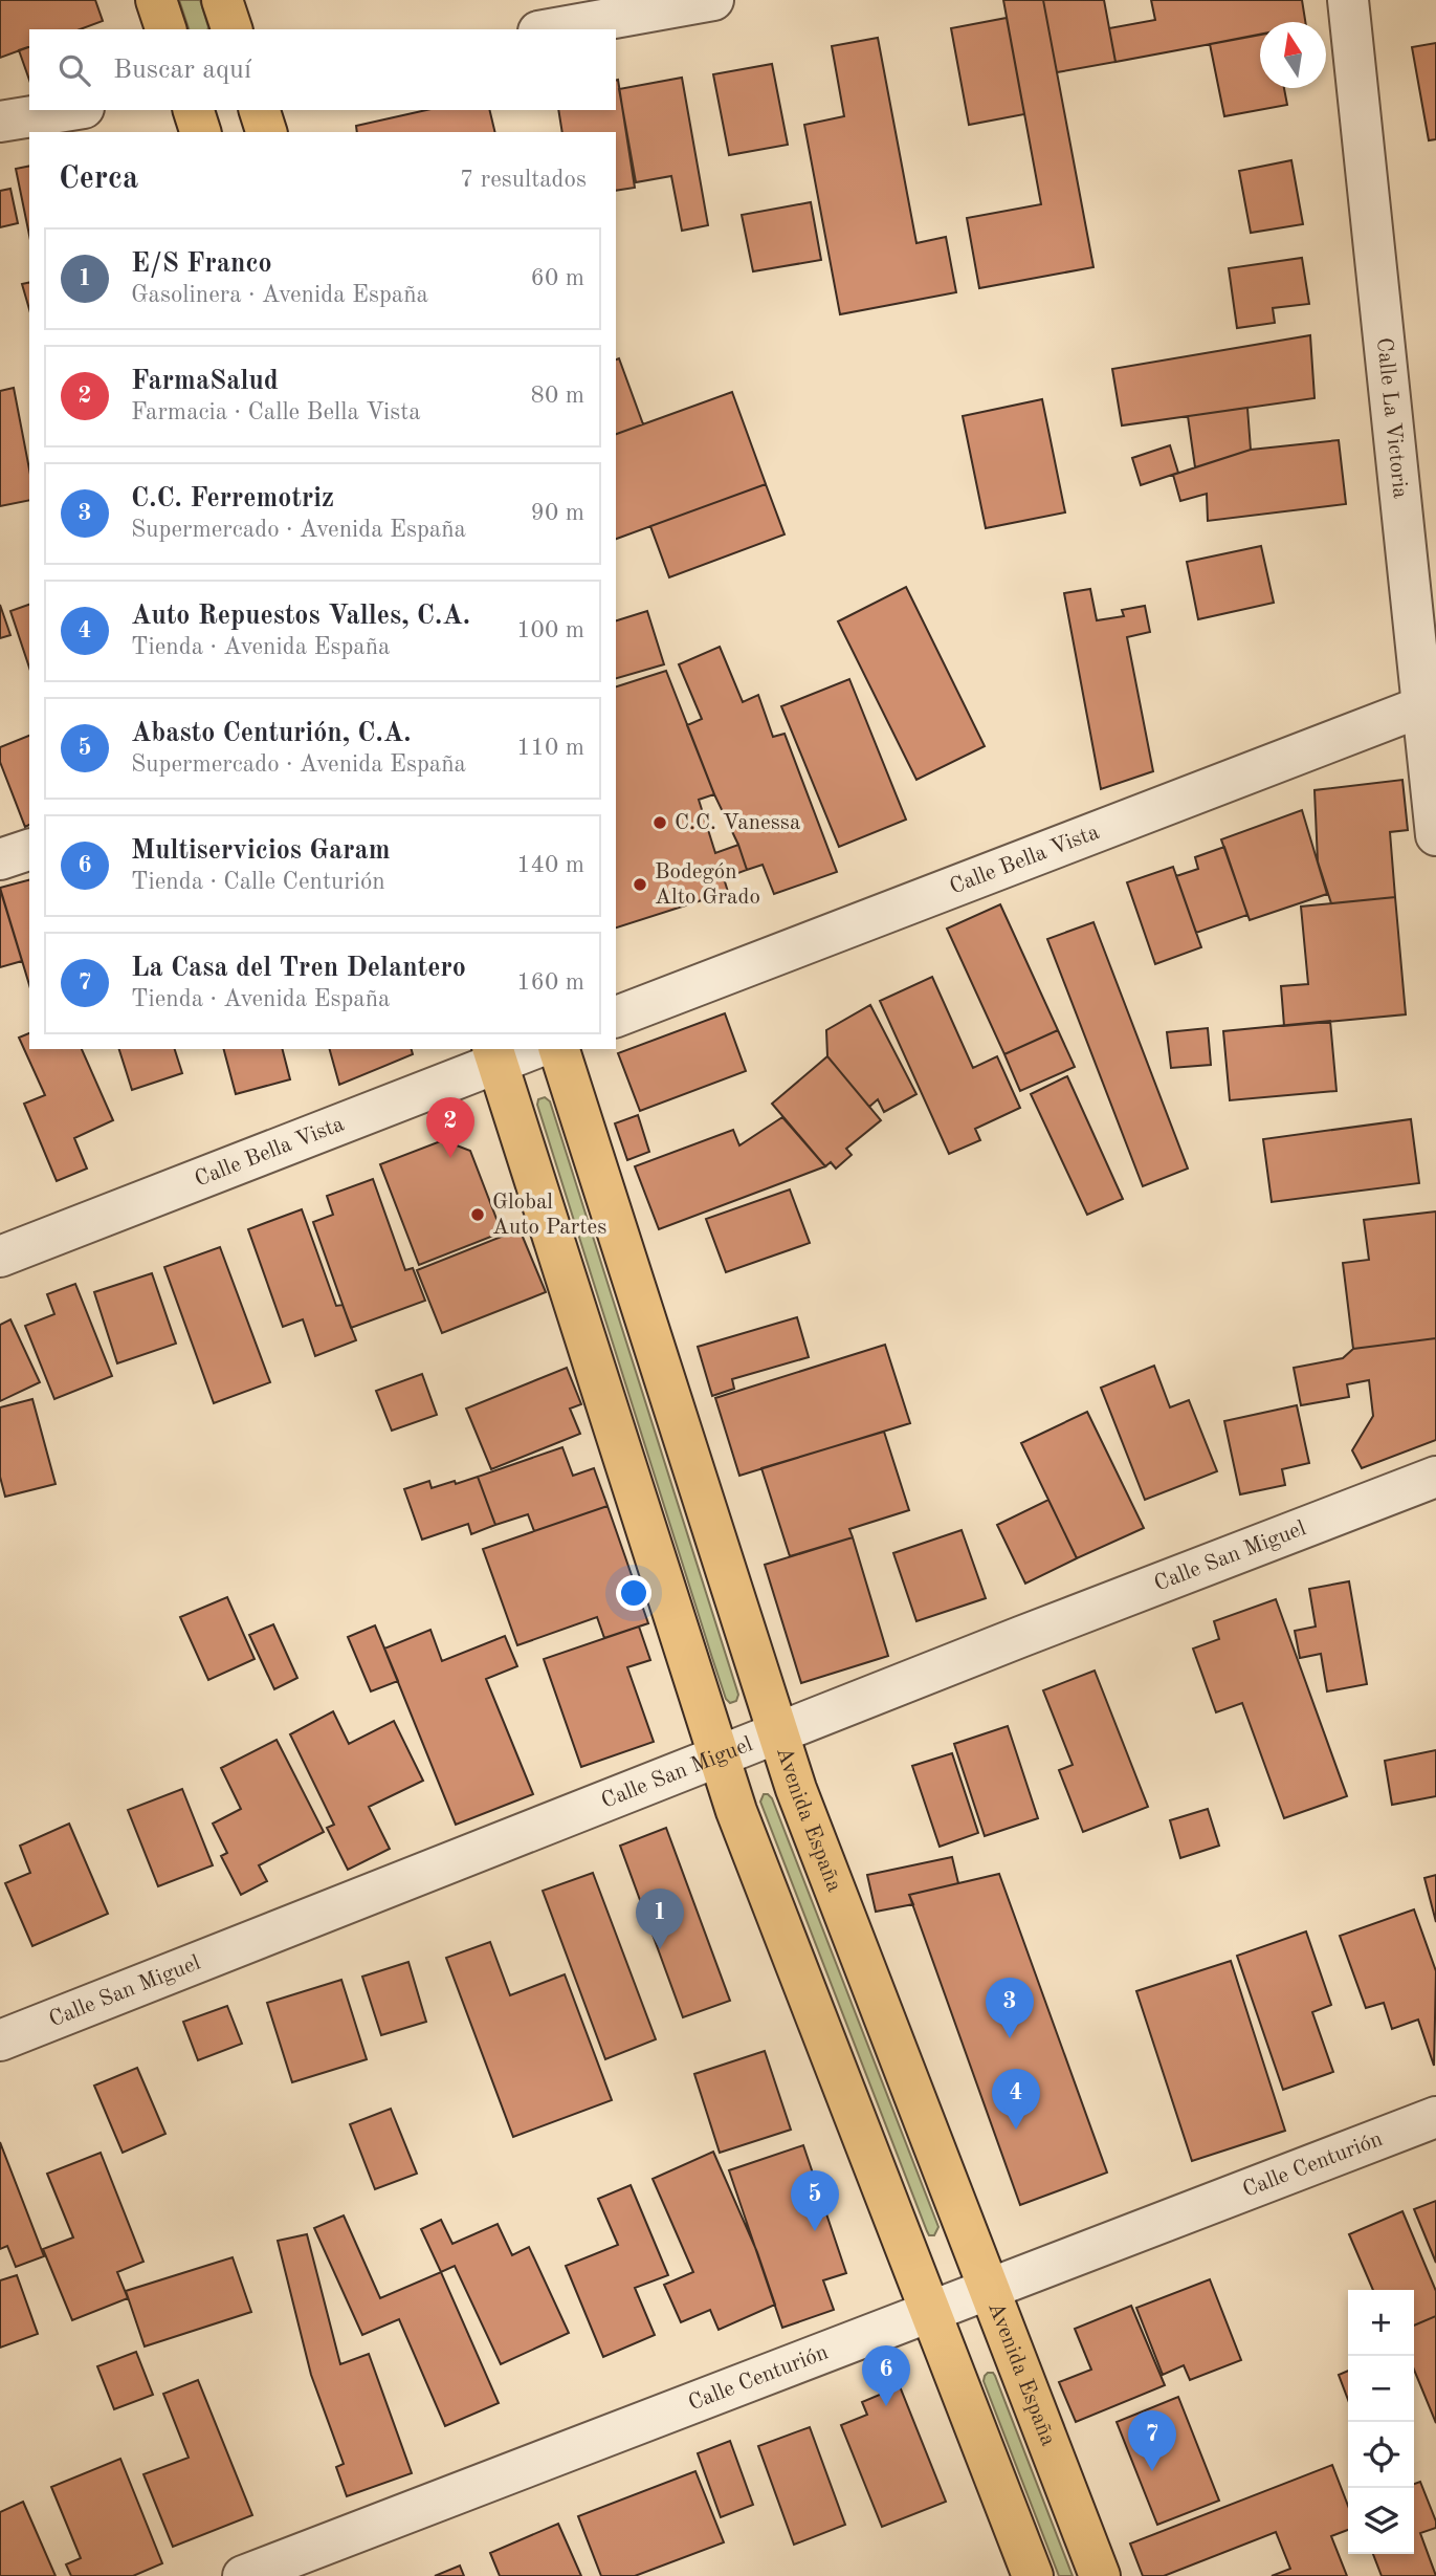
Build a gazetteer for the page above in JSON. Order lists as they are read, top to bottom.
{
  "streets": {
    "main road": ["Avenida España"],
    "street": [
      "Calle La Victoria",
      "Calle Bella Vista",
      "Calle San Miguel",
      "Calle Centurión"
    ]
  },
  "crossings": [
    ["Calle La Victoria", "Calle Bella Vista"],
    ["Calle San Miguel", "Avenida España"],
    ["Avenida España", "Calle Centurión"]
  ],
  "places": ["C.C. Vanessa", "Bodegón Alto Grado", "Global Auto Partes"],
  "north": "top",
  "page": {
    "search": "Buscar aquí",
    "heading": ["Cerca", "7 resultados"],
    "list": [
      {
        "mark": "1",
        "name": "E/S Franco",
        "note": "Gasolinera · Avenida España",
        "value": "60 m"
      },
      {
        "mark": "2",
        "name": "FarmaSalud",
        "note": "Farmacia · Calle Bella Vista",
        "value": "80 m"
      },
      {
        "mark": "3",
        "name": "C.C. Ferremotriz",
        "note": "Supermercado · Avenida España",
        "value": "90 m"
      },
      {
        "mark": "4",
        "name": "Auto Repuestos Valles, C.A.",
        "note": "Tienda · Avenida España",
        "value": "100 m"
      },
      {
        "mark": "5",
        "name": "Abasto Centurión, C.A.",
        "note": "Supermercado · Avenida España",
        "value": "110 m"
      },
      {
        "mark": "6",
        "name": "Multiservicios Garam",
        "note": "Tienda · Calle Centurión",
        "value": "140 m"
      },
      {
        "mark": "7",
        "name": "La Casa del Tren Delantero",
        "note": "Tienda · Avenida España",
        "value": "160 m"
      }
    ],
    "pins": [
      "2",
      "1",
      "3",
      "4",
      "5",
      "6",
      "7"
    ],
    "map_buttons": ["+", "−"]
  }
}
